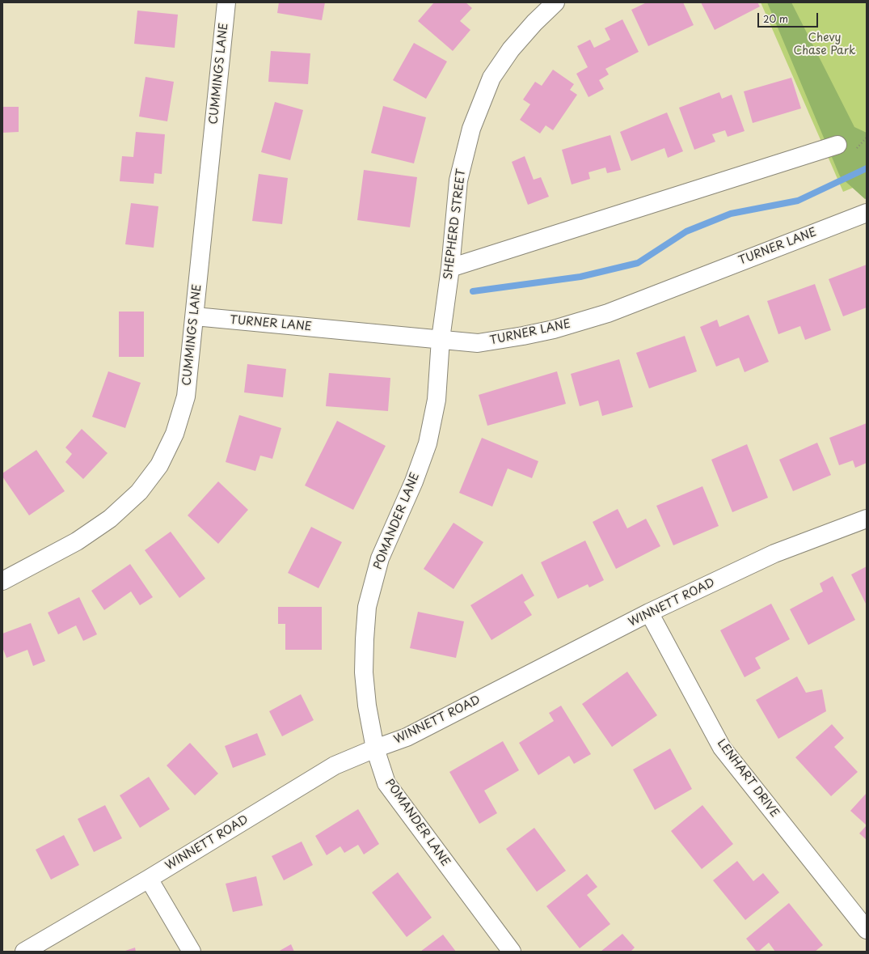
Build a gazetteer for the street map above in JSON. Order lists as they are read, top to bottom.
{
  "streets": {
    "street": [
      "CUMMINGS LANE",
      "SHEPHERD STREET",
      "TURNER LANE",
      "POMANDER LANE",
      "WINNETT ROAD",
      "LENHART DRIVE"
    ]
  },
  "crossings": [
    ["CUMMINGS LANE", "TURNER LANE"],
    ["SHEPHERD STREET", "TURNER LANE"],
    ["SHEPHERD STREET", "POMANDER LANE"],
    ["TURNER LANE", "POMANDER LANE"],
    ["POMANDER LANE", "WINNETT ROAD"],
    ["WINNETT ROAD", "LENHART DRIVE"]
  ],
  "parks": ["Chevy Chase Park"],
  "scale_bar": "20 m"
}
